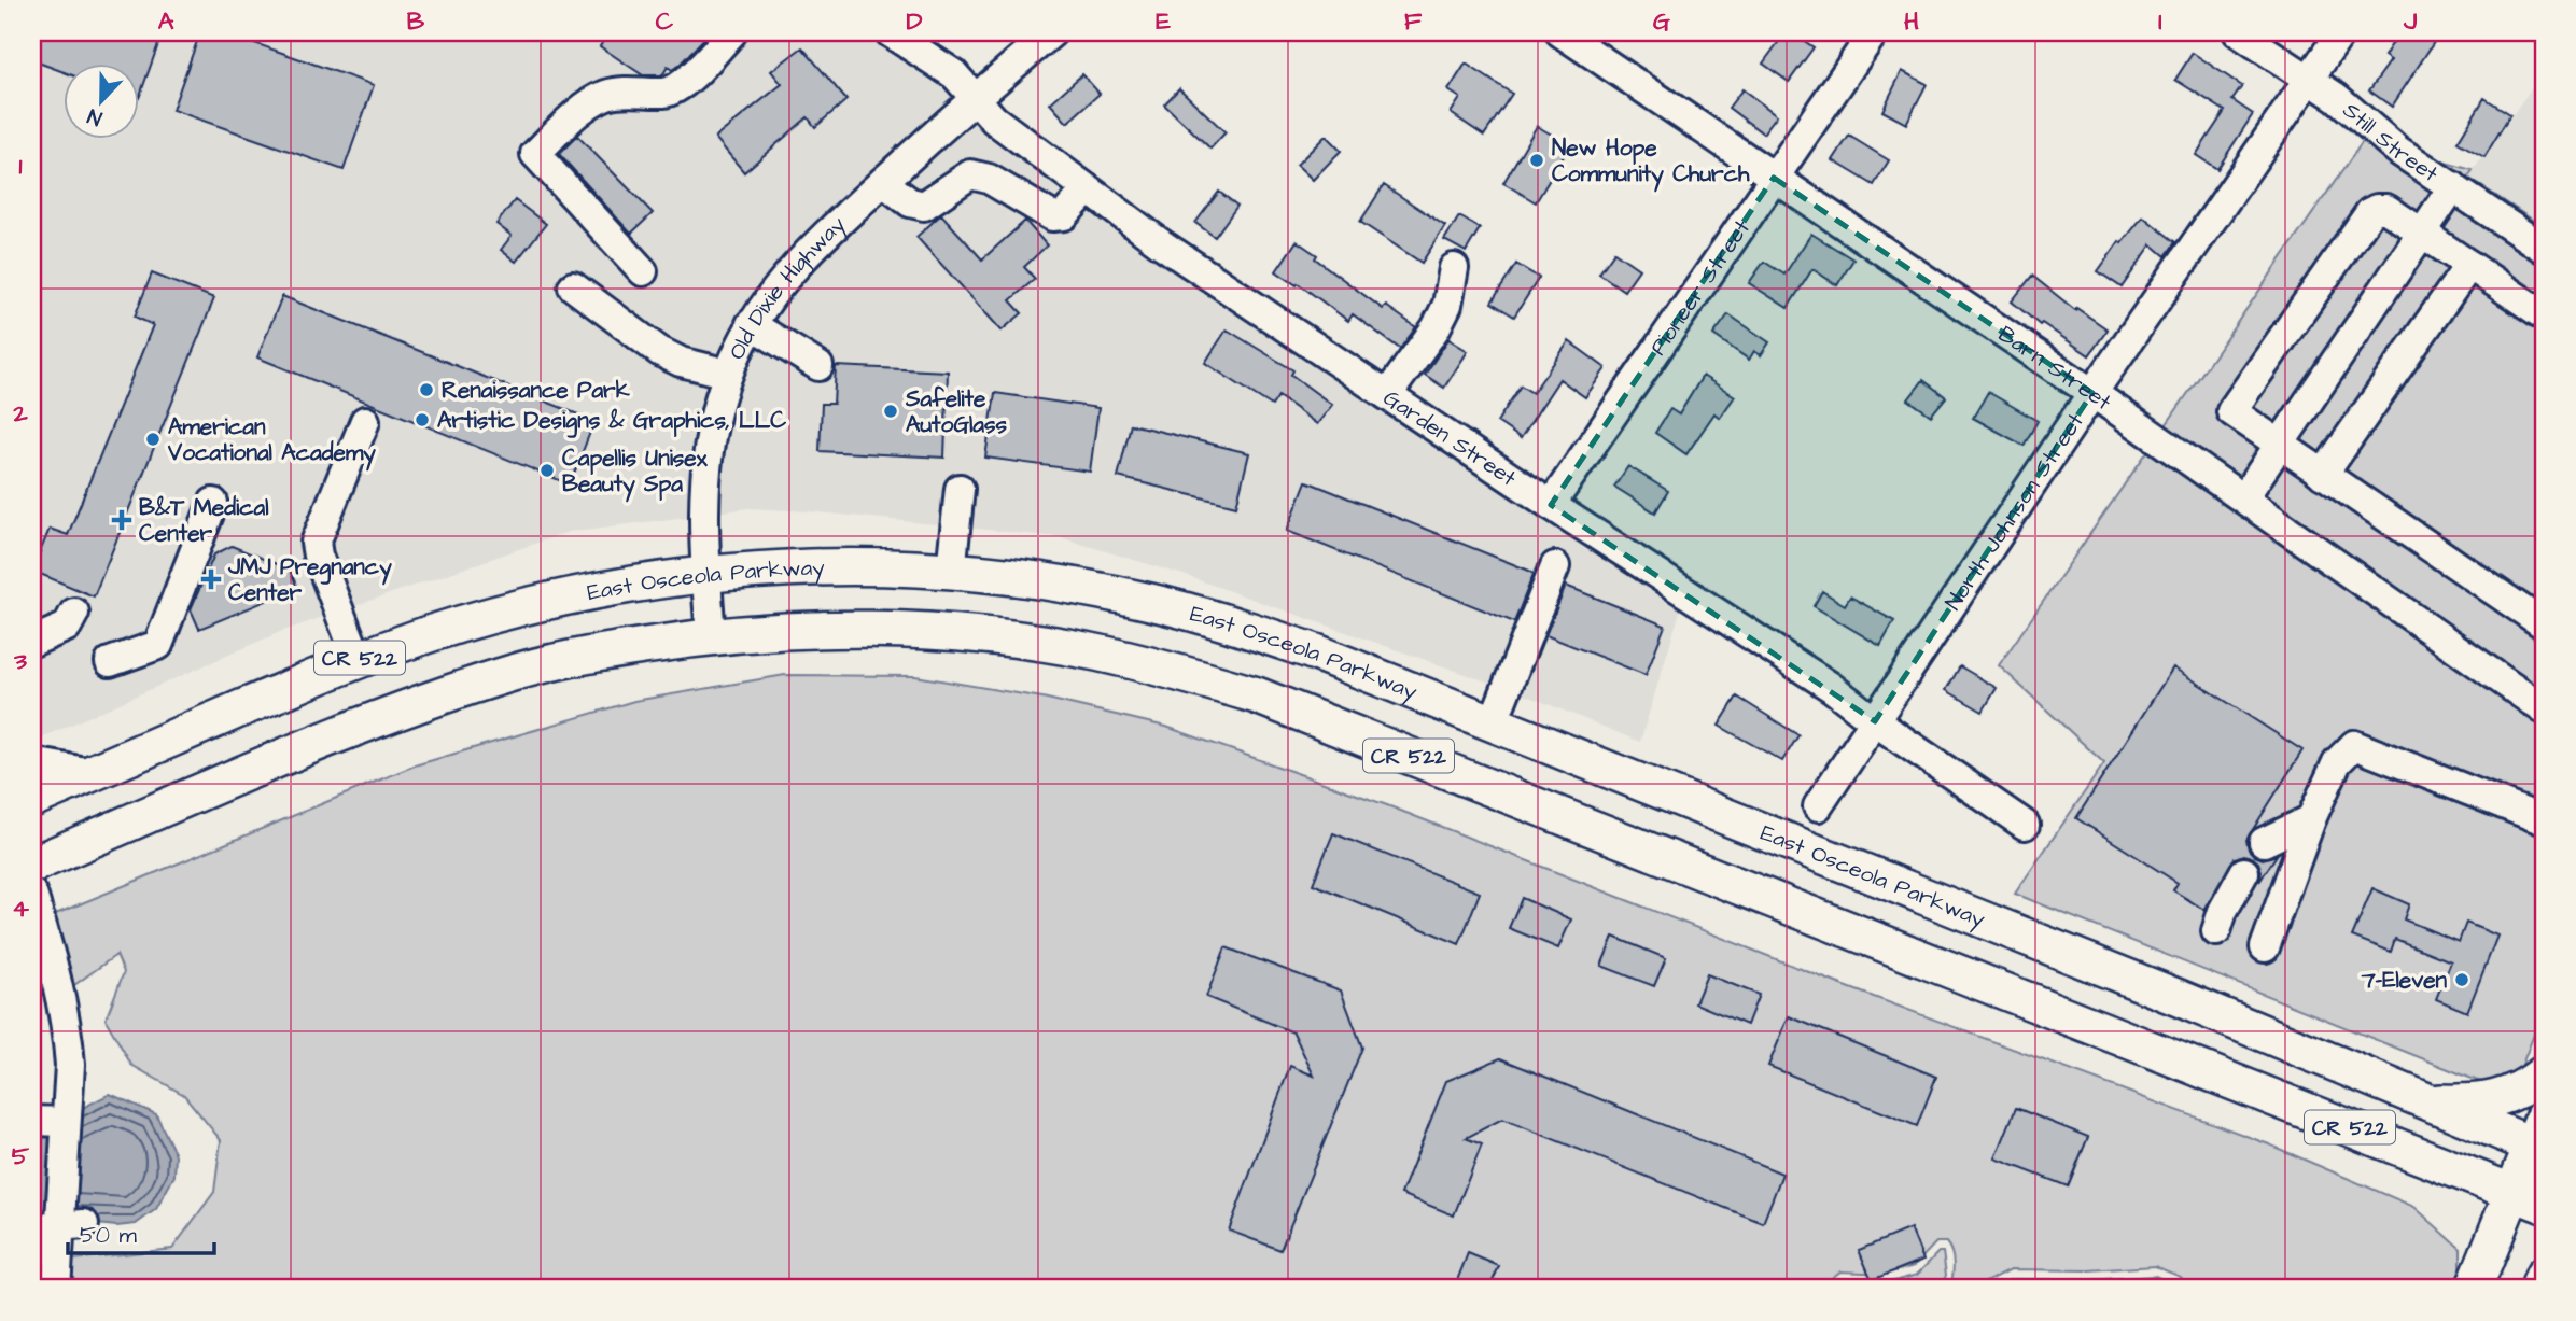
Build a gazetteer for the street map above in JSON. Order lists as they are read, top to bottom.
{
  "streets": {
    "main road": ["East Osceola Parkway", "CR 522"],
    "street": [
      "Still Street",
      "Pioneer Street",
      "Old Dixie Highway",
      "Barn Street",
      "Garden Street",
      "North Johnson Street"
    ]
  },
  "crossings": [
    ["Still Street", "North Johnson Street"],
    ["Pioneer Street", "Barn Street"],
    ["Pioneer Street", "Garden Street"],
    ["Old Dixie Highway", "Garden Street"],
    ["Old Dixie Highway", "East Osceola Parkway"],
    ["Old Dixie Highway", "CR 522"],
    ["Barn Street", "North Johnson Street"],
    ["Garden Street", "North Johnson Street"]
  ],
  "places": {
    "other": [
      "New Hope Community Church",
      "Renaissance Park",
      "Safelite AutoGlass",
      "Artistic Designs & Graphics, LLC",
      "American Vocational Academy",
      "Capellis Unisex Beauty Spa",
      "7-Eleven"
    ],
    "health": ["B&T Medical Center", "JMJ Pregnancy Center"]
  },
  "scale_bar": "50 m",
  "north": "bottom",
  "grid": {
    "columns": [
      "A",
      "B",
      "C",
      "D",
      "E",
      "F",
      "G",
      "H",
      "I",
      "J"
    ],
    "rows": [
      "1",
      "2",
      "3",
      "4",
      "5"
    ]
  }
}
